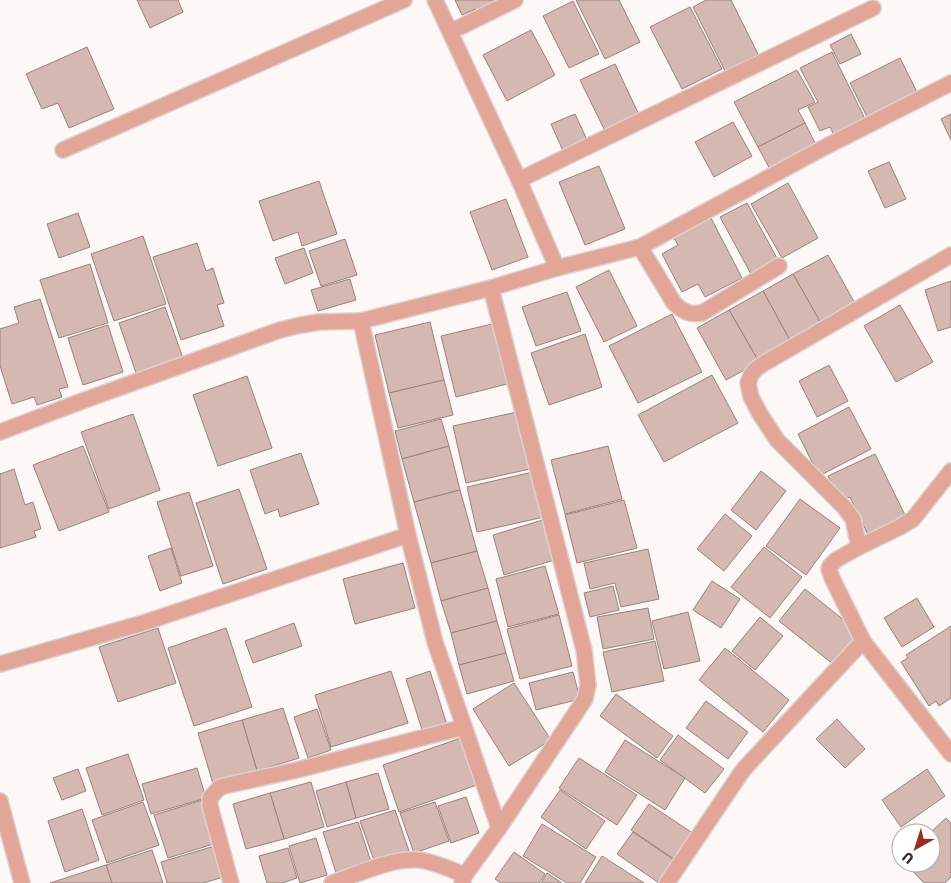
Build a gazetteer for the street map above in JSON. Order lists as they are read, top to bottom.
{
  "north": "bottom left"
}
